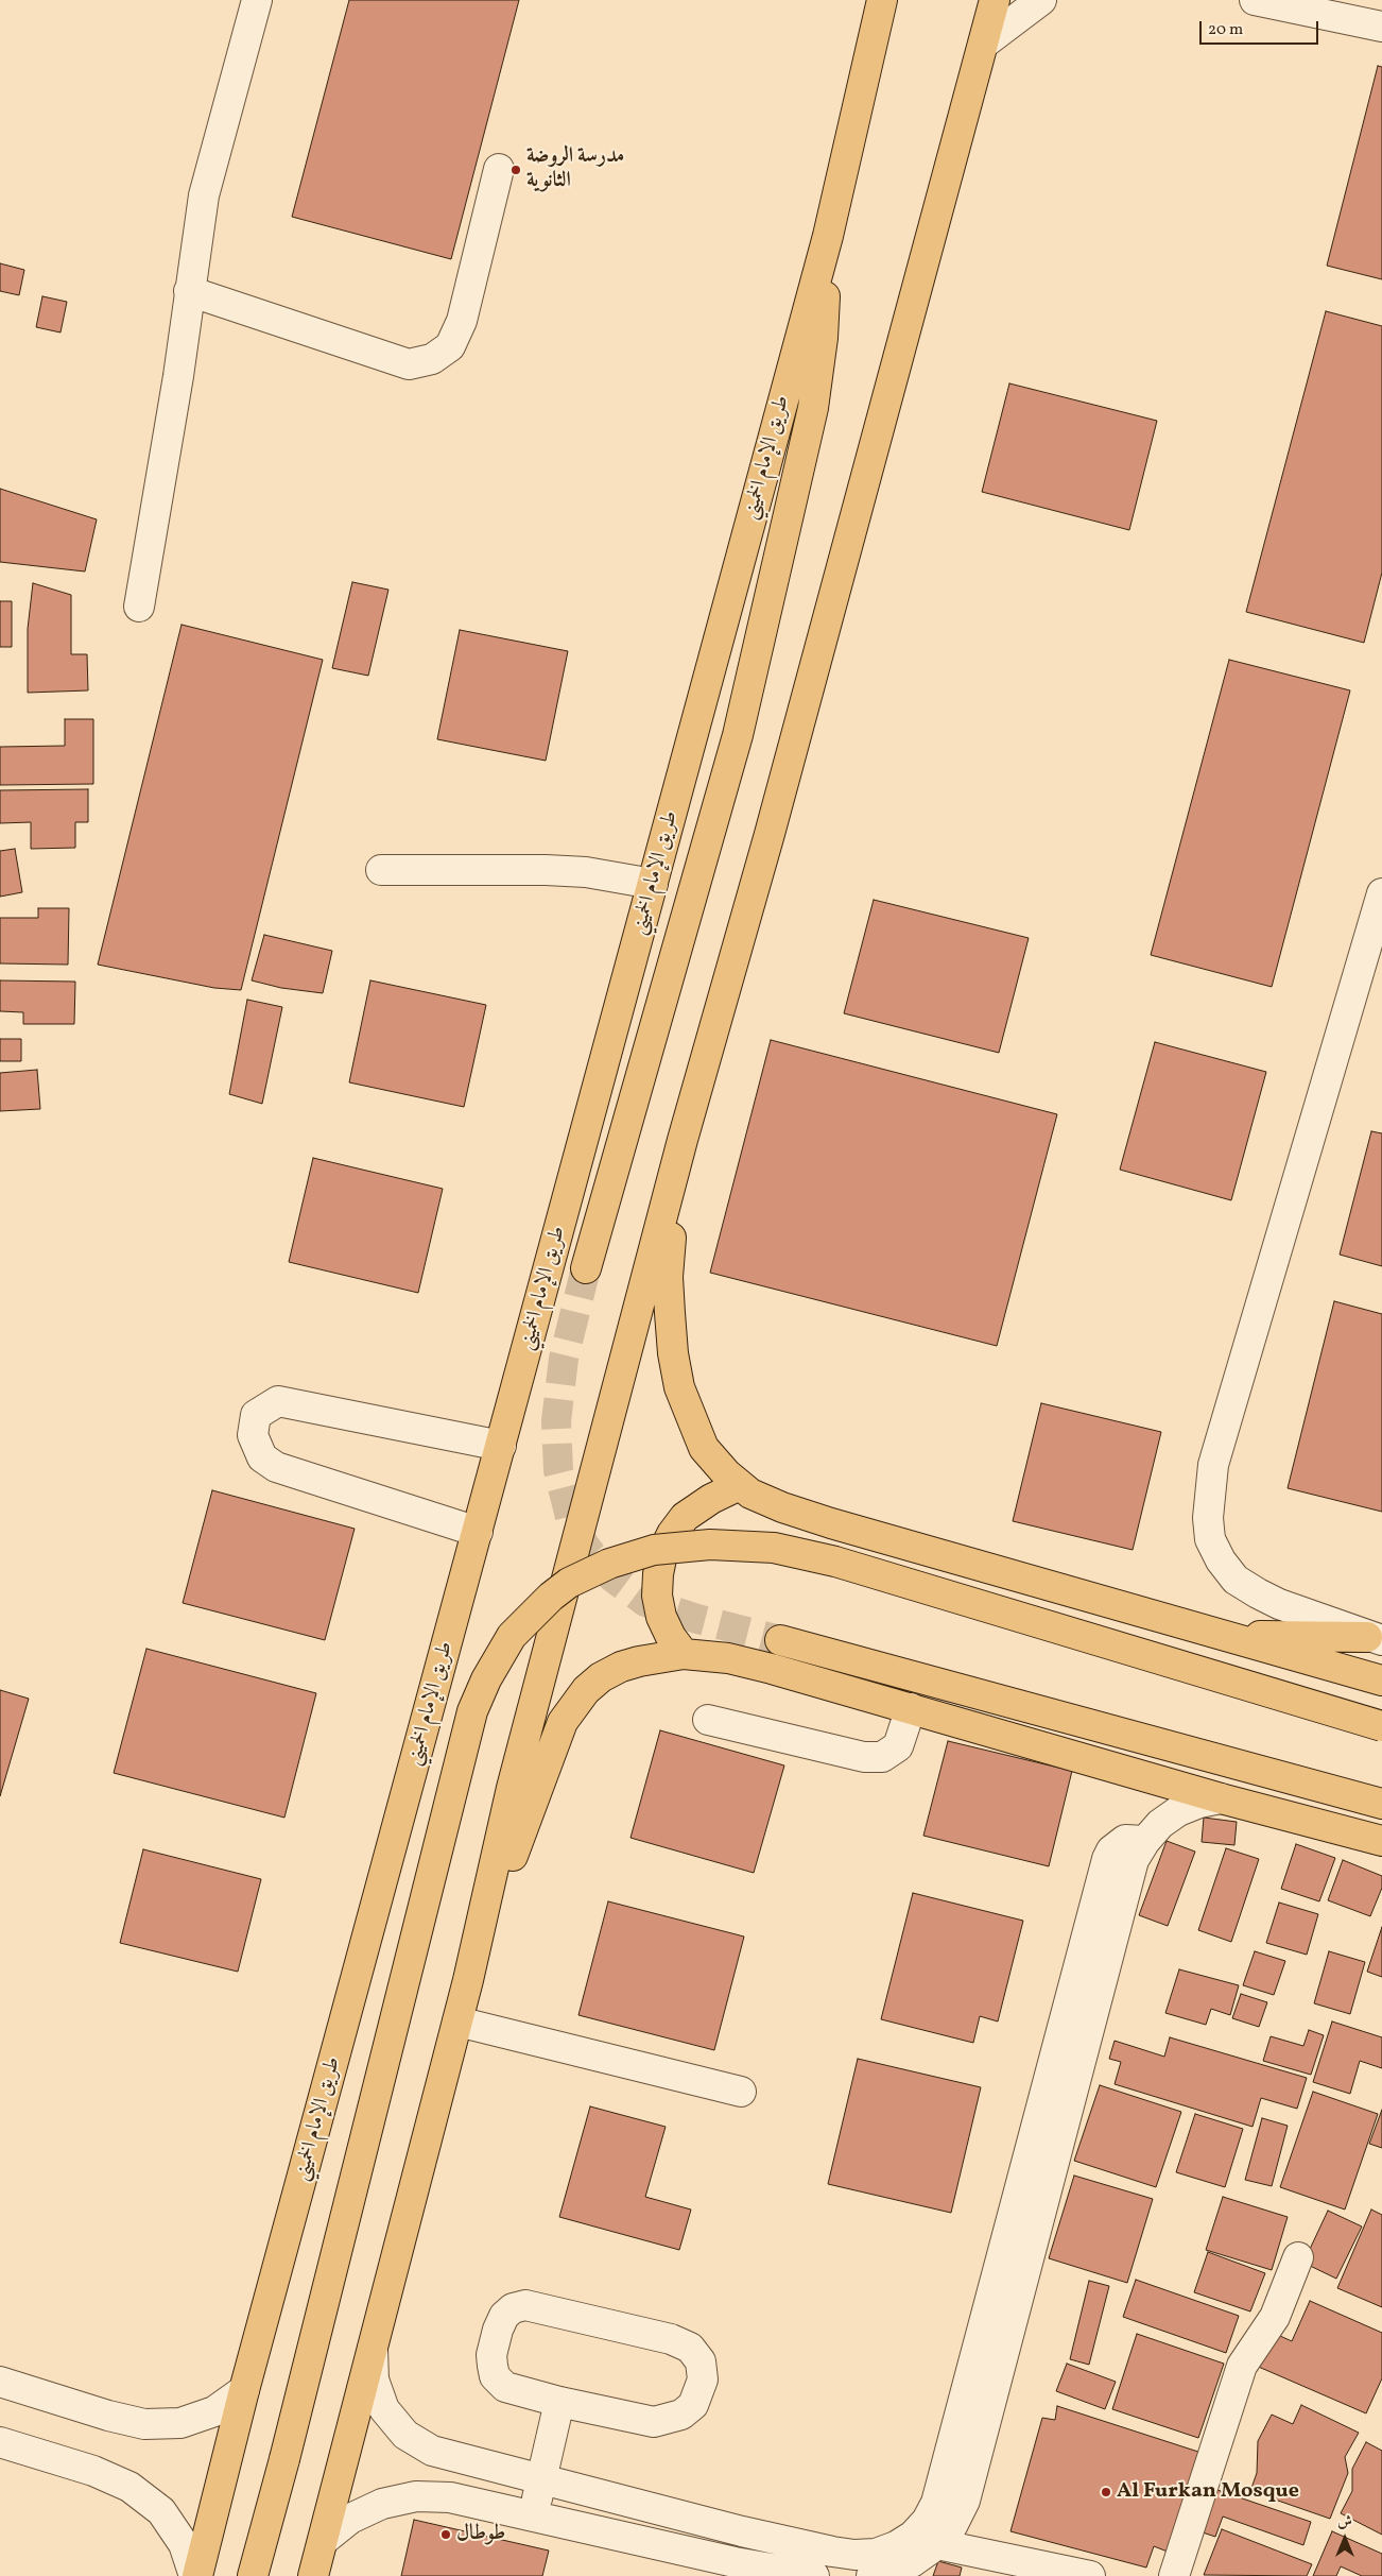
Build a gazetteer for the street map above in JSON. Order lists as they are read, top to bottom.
{
  "streets": {
    "highway": ["طريق الإمام الخميني"]
  },
  "places": ["مدرسة الروضة الثانوية", "Al Furkan Mosque", "طوطال"],
  "scale_bar": "20 m",
  "north": "top"
}
